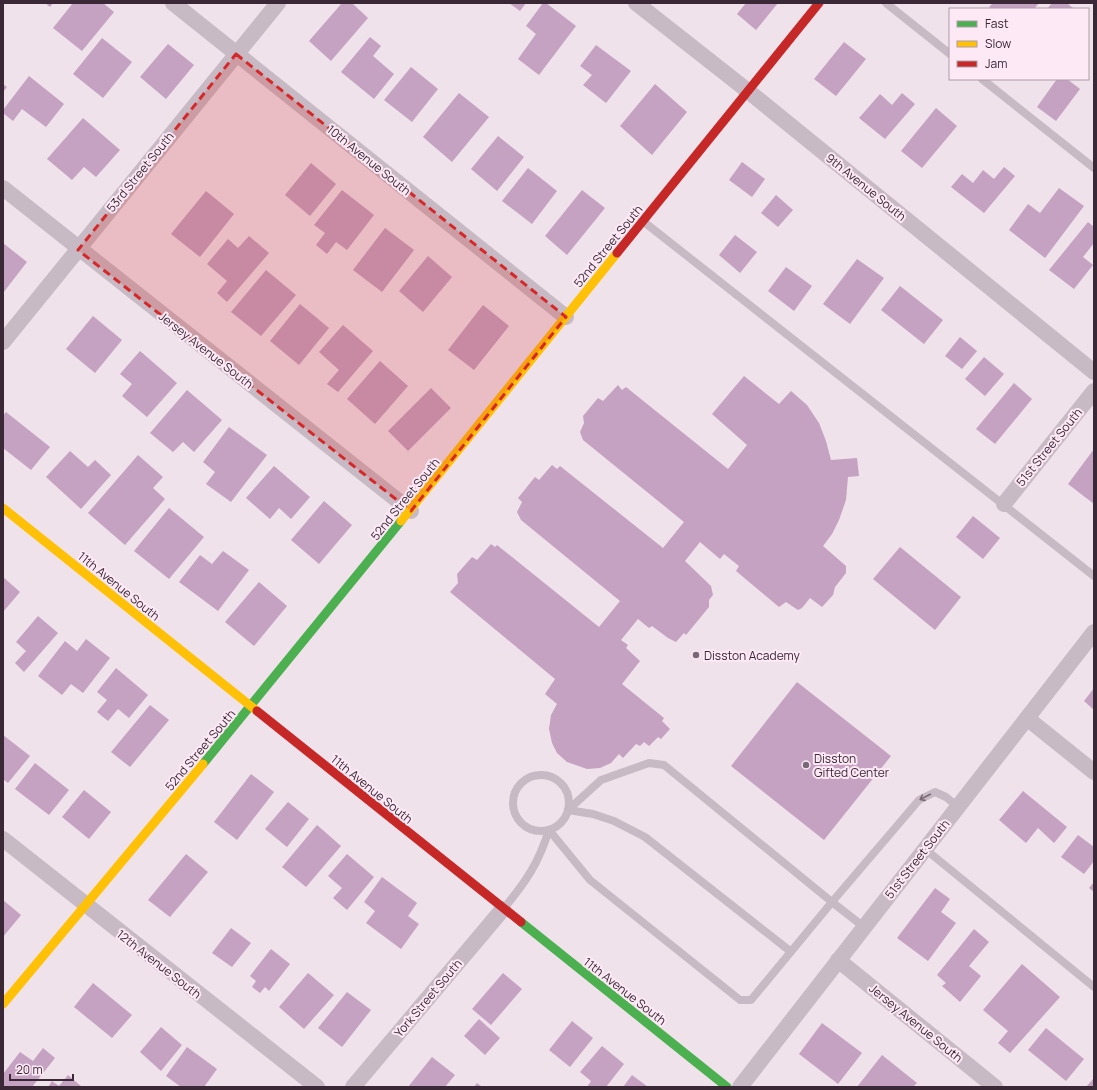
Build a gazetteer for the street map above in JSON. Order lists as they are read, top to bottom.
{
  "streets": {
    "street": [
      "10th Avenue South",
      "53rd Street South",
      "9th Avenue South",
      "52nd Street South",
      "Jersey Avenue South",
      "51st Street South",
      "11th Avenue South",
      "12th Avenue South",
      "York Street South"
    ]
  },
  "crossings": [
    ["10th Avenue South", "53rd Street South"],
    ["10th Avenue South", "52nd Street South"],
    ["53rd Street South", "Jersey Avenue South"],
    ["9th Avenue South", "52nd Street South"],
    ["52nd Street South", "Jersey Avenue South"],
    ["52nd Street South", "11th Avenue South"],
    ["52nd Street South", "12th Avenue South"],
    ["Jersey Avenue South", "51st Street South"],
    ["11th Avenue South", "York Street South"]
  ],
  "places": ["Disston Academy", "Disston Gifted Center"],
  "legend": ["Fast", "Slow", "Jam"],
  "scale_bar": "20 m"
}
